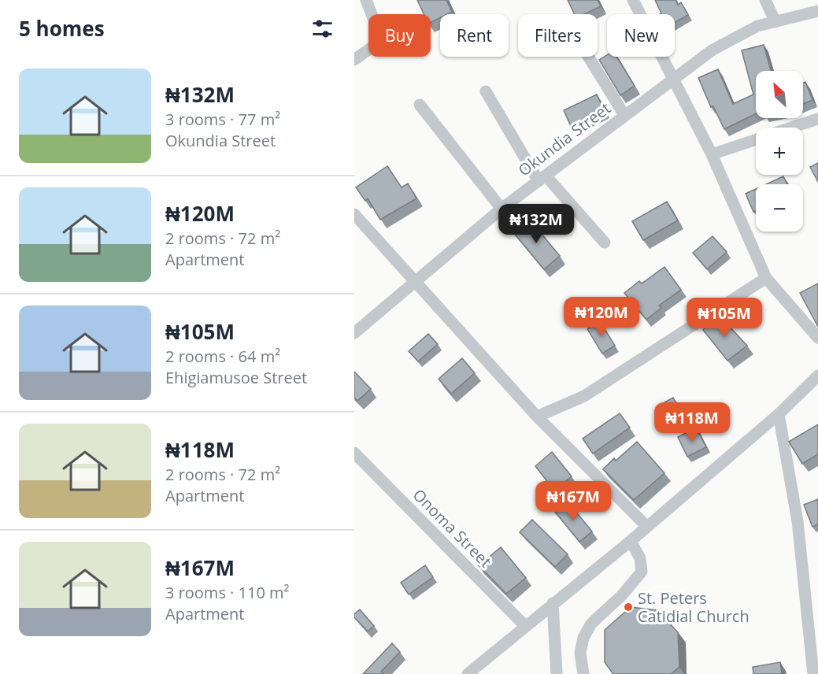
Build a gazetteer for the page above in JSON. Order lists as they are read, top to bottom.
{
  "streets": {
    "street": ["Okundia Street", "Onoma Street"]
  },
  "places": ["St. Peters Catidial Church"],
  "north": "top left",
  "page": {
    "heading": "5 homes",
    "chip": [
      "Buy",
      "Rent",
      "Filters",
      "New"
    ],
    "list": [
      {
        "name": "₦132M",
        "note": "3 rooms · 77 m² · Okundia Street"
      },
      {
        "name": "₦120M",
        "note": "2 rooms · 72 m² · Apartment"
      },
      {
        "name": "₦105M",
        "note": "2 rooms · 64 m² · Ehigiamusoe Street"
      },
      {
        "name": "₦118M",
        "note": "2 rooms · 72 m² · Apartment"
      },
      {
        "name": "₦167M",
        "note": "3 rooms · 110 m² · Apartment"
      }
    ],
    "map_buttons": ["+", "−"],
    "price": [
      "₦132M",
      "₦120M",
      "₦105M",
      "₦118M",
      "₦167M"
    ]
  }
}
